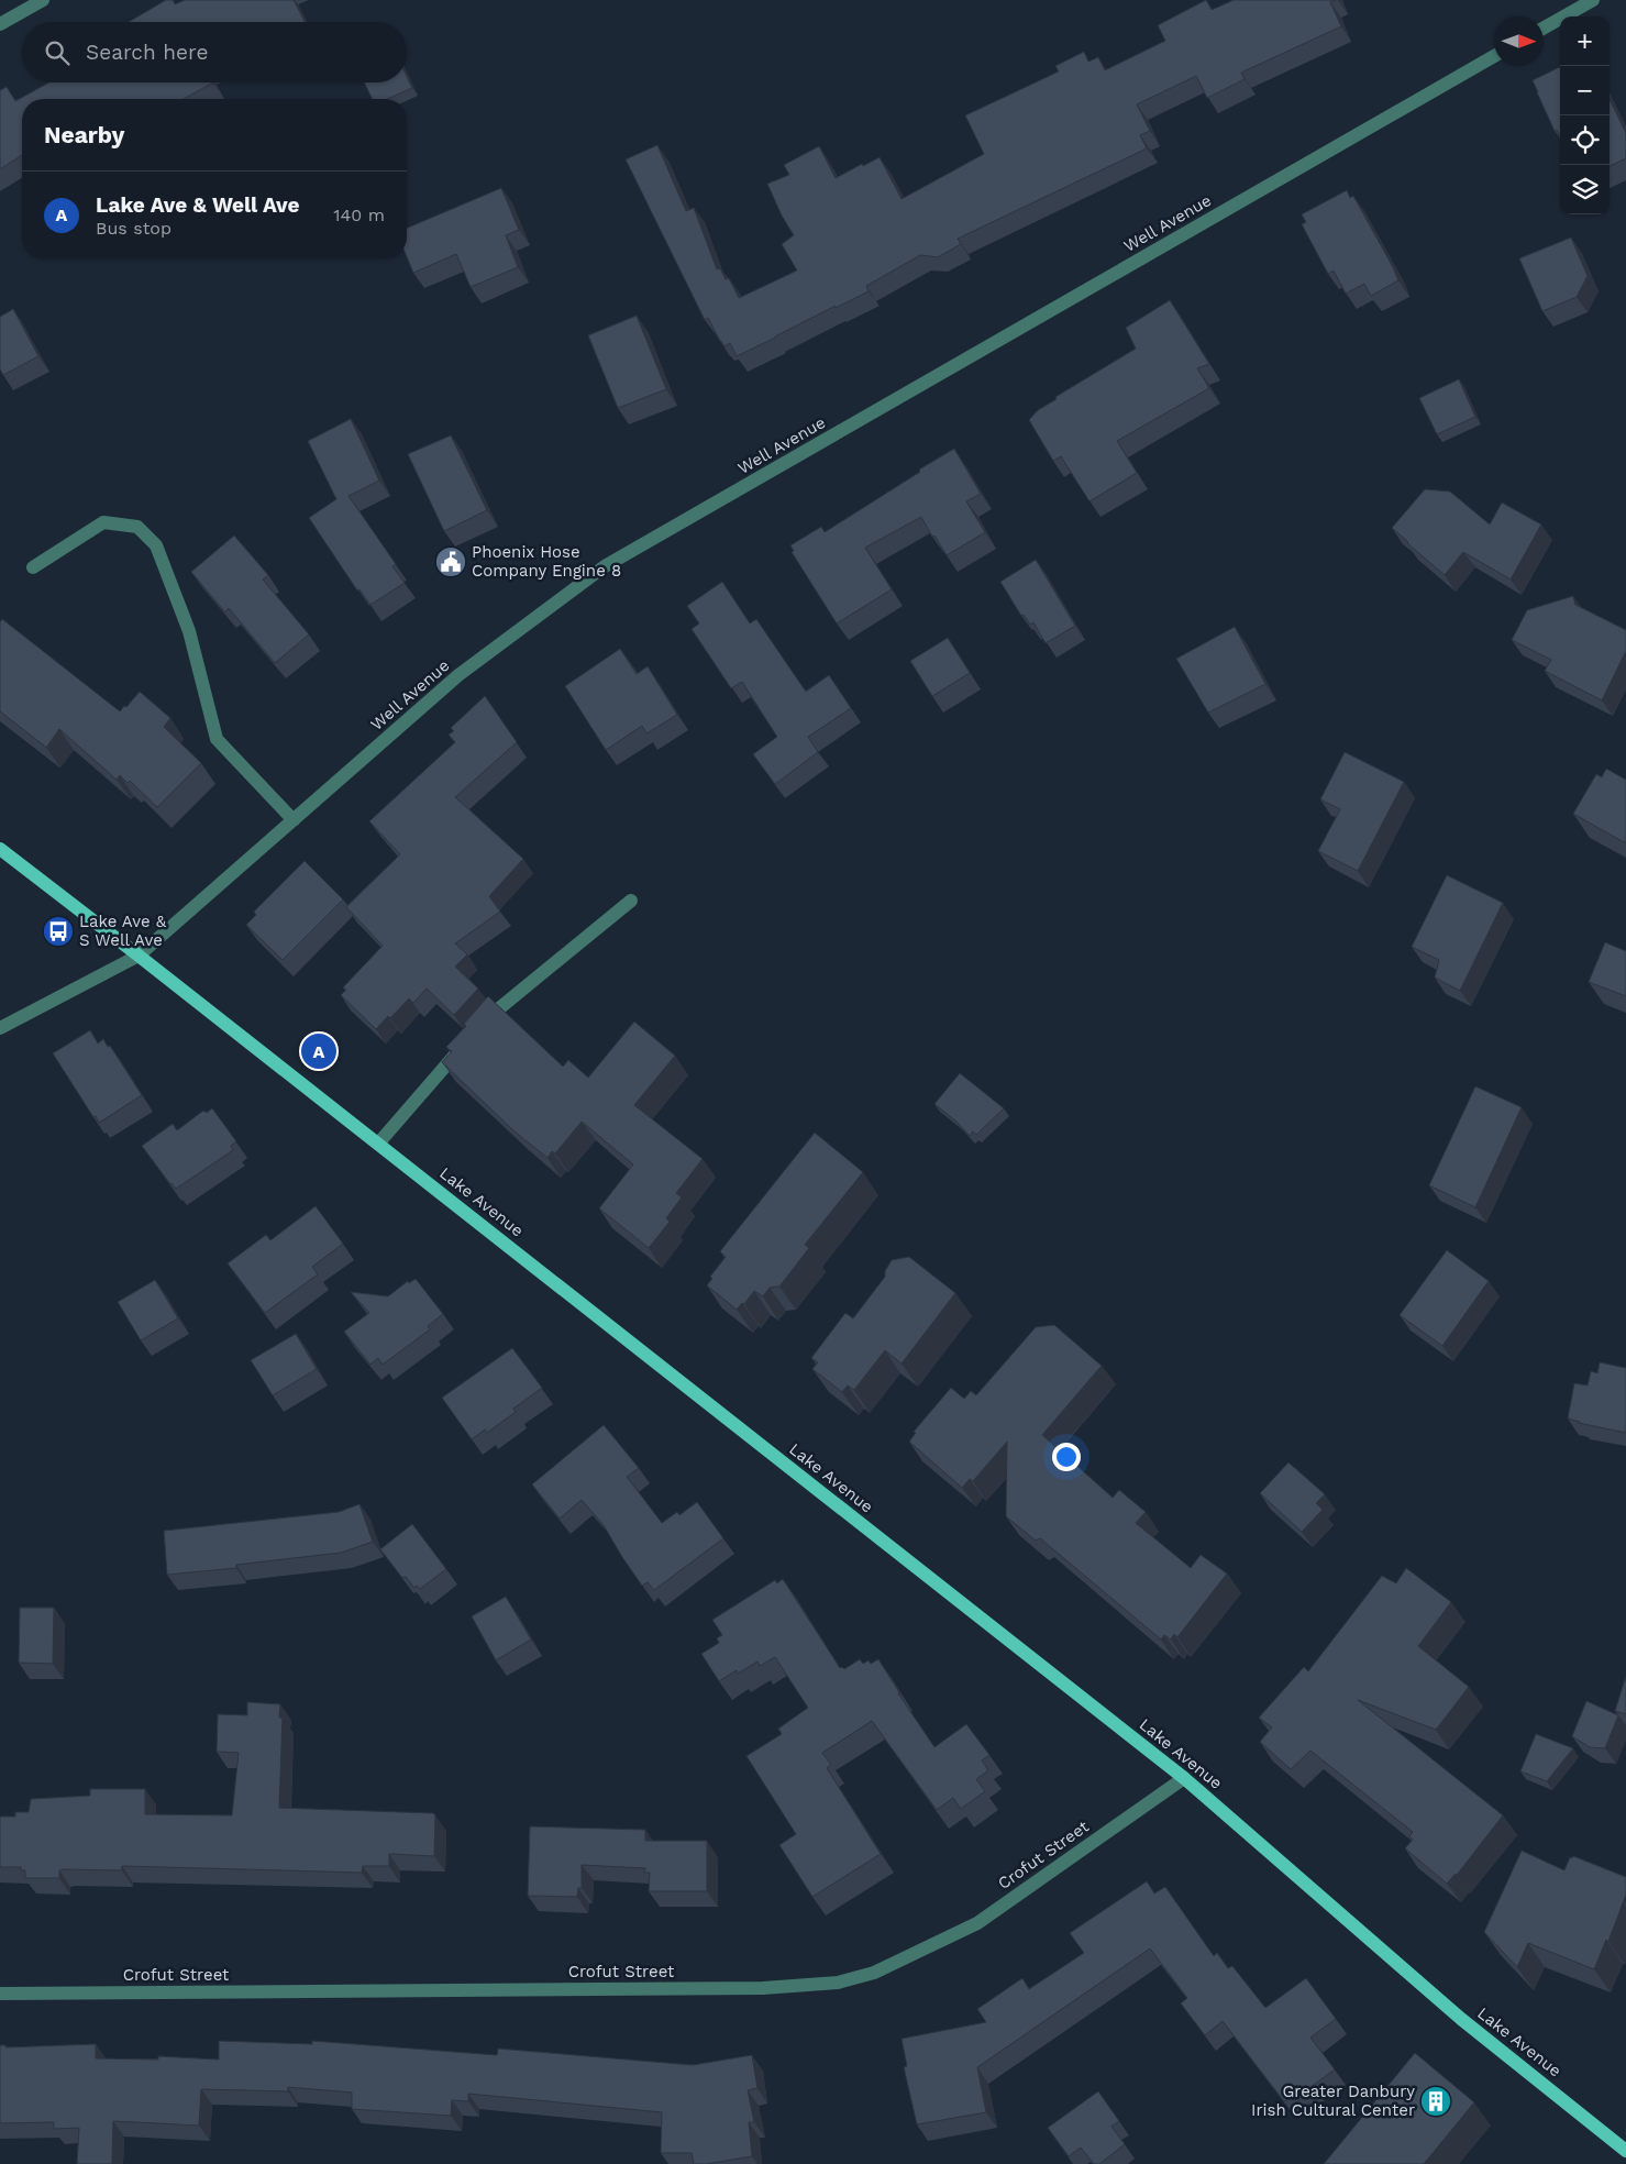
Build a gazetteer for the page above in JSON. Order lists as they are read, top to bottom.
{
  "streets": {
    "main road": ["Lake Avenue"],
    "street": ["Well Avenue", "Crofut Street"]
  },
  "crossings": [
    ["Well Avenue", "Lake Avenue"],
    ["Lake Avenue", "Crofut Street"]
  ],
  "places": {
    "public building": ["Phoenix Hose Company Engine 8"],
    "bus stop": ["Lake Ave & S Well Ave"],
    "building": ["Greater Danbury Irish Cultural Center"]
  },
  "north": "right",
  "page": {
    "map_buttons": ["+", "−"],
    "search": "Search here",
    "heading": "Nearby",
    "list": [
      {
        "mark": "A",
        "name": "Lake Ave & Well Ave",
        "note": "Bus stop",
        "value": "140 m"
      }
    ],
    "pins": "A"
  }
}
